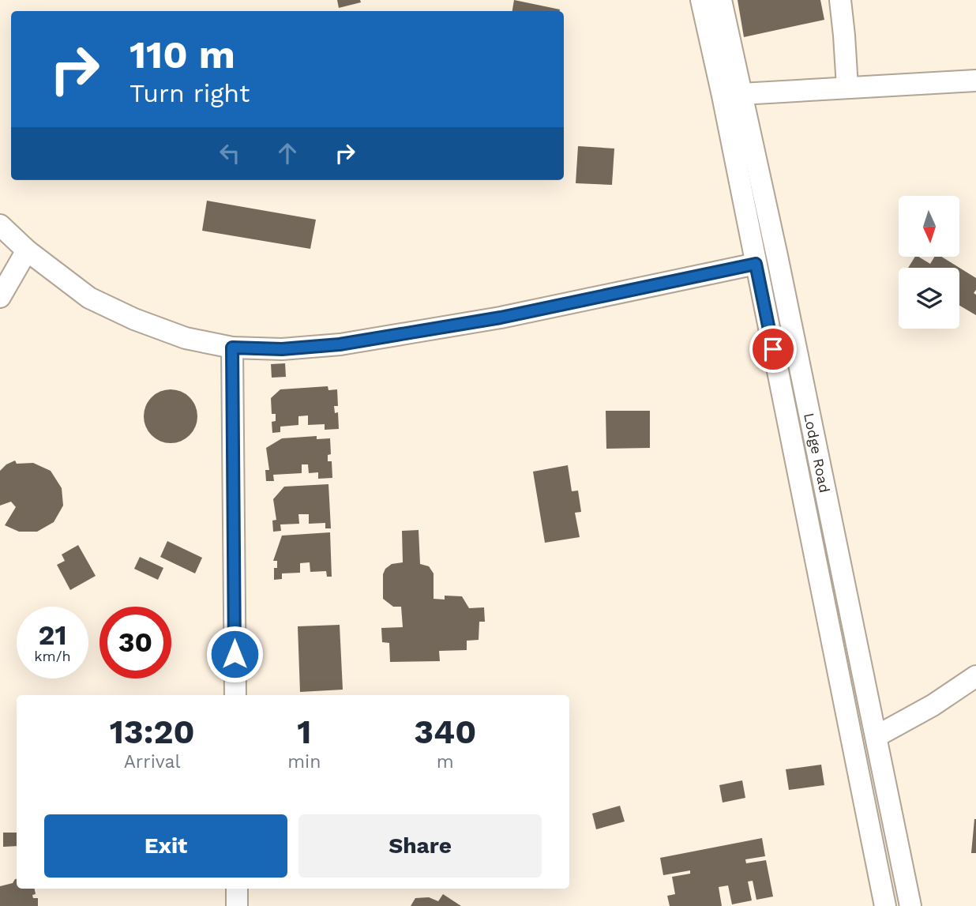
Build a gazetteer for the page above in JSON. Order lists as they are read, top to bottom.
{
  "streets": {
    "street": ["Lodge Road"]
  },
  "north": "bottom",
  "page": {
    "turn": ["110 m", "Turn right"],
    "speed": "21 km/h",
    "limit": "30",
    "eta": [
      "13:20",
      "Arrival",
      "1",
      "min",
      "340",
      "m"
    ],
    "buttons": ["Exit", "Share"]
  }
}
